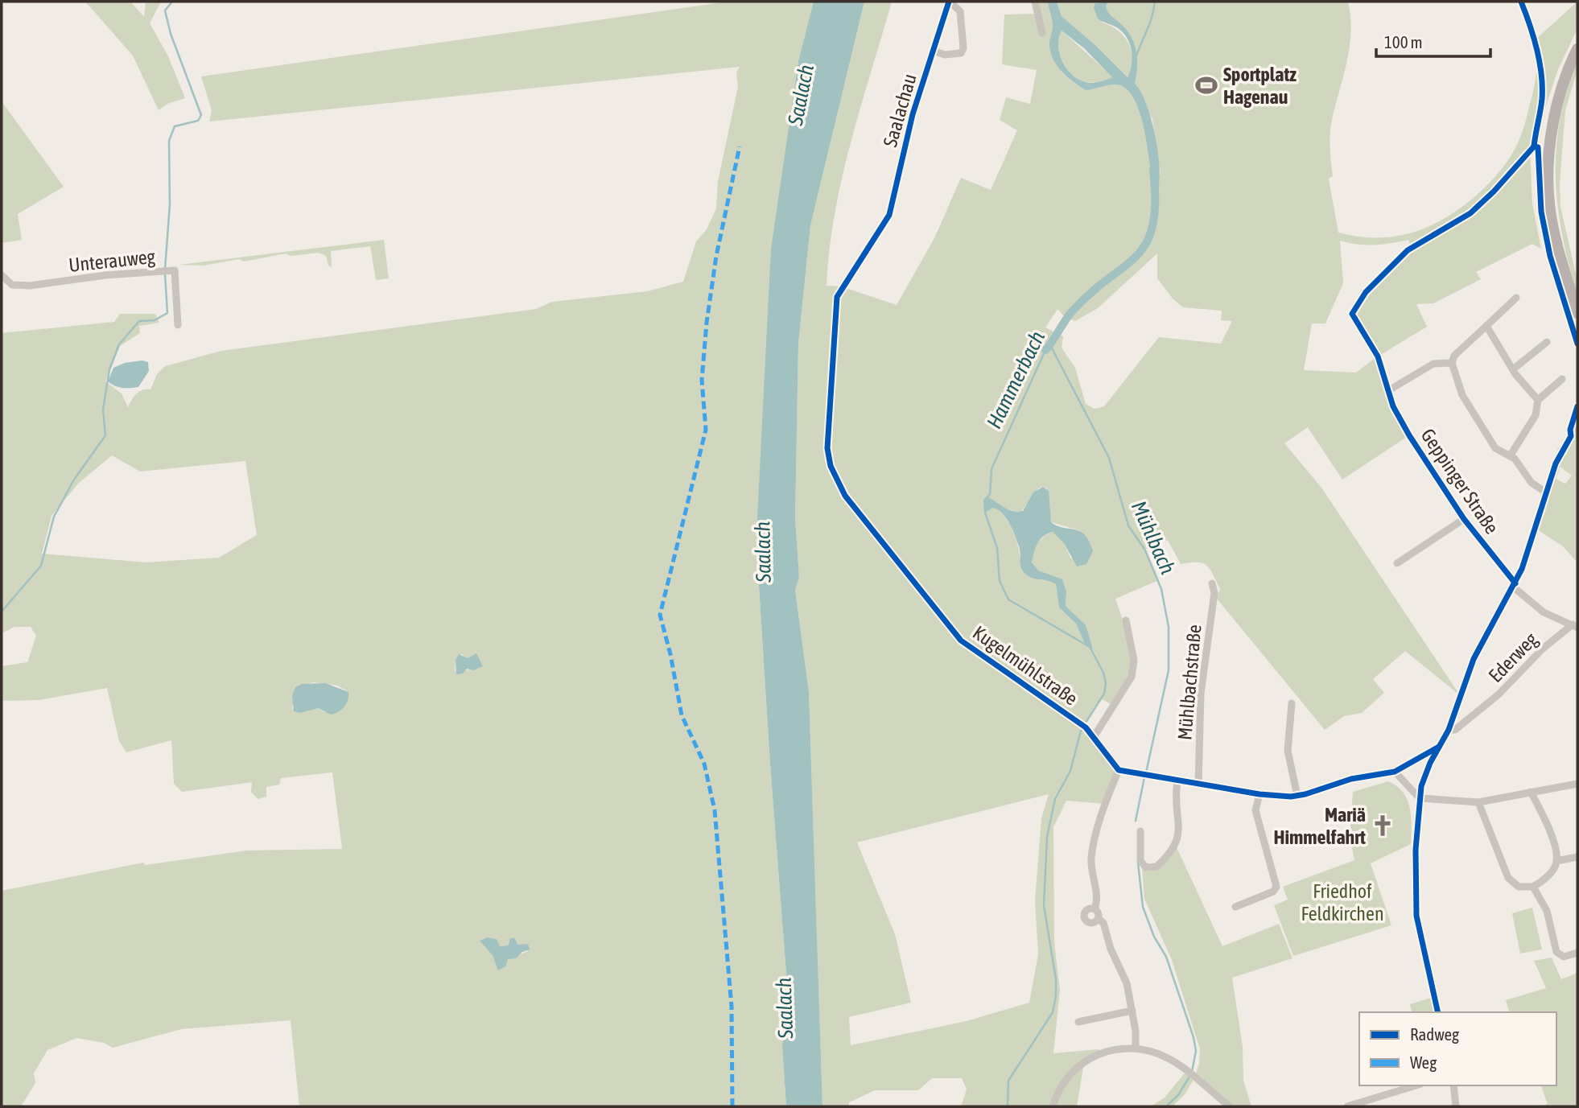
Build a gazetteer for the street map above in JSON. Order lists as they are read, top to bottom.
{
  "streets": {
    "street": [
      "Saalachau",
      "Unterauweg",
      "Geppinger Straße",
      "Ederweg",
      "Kugelmühlstraße",
      "Mühlbachstraße"
    ]
  },
  "crossings": [
    ["Saalachau", "Kugelmühlstraße"],
    ["Geppinger Straße", "Ederweg"]
  ],
  "water": ["Saalach", "Hammerbach", "Mühlbach"],
  "parks": ["Friedhof Feldkirchen"],
  "places": {
    "sports": ["Sportplatz Hagenau"],
    "church": ["Mariä Himmelfahrt"]
  },
  "legend": ["Radweg", "Weg"],
  "scale_bar": "100 m"
}
